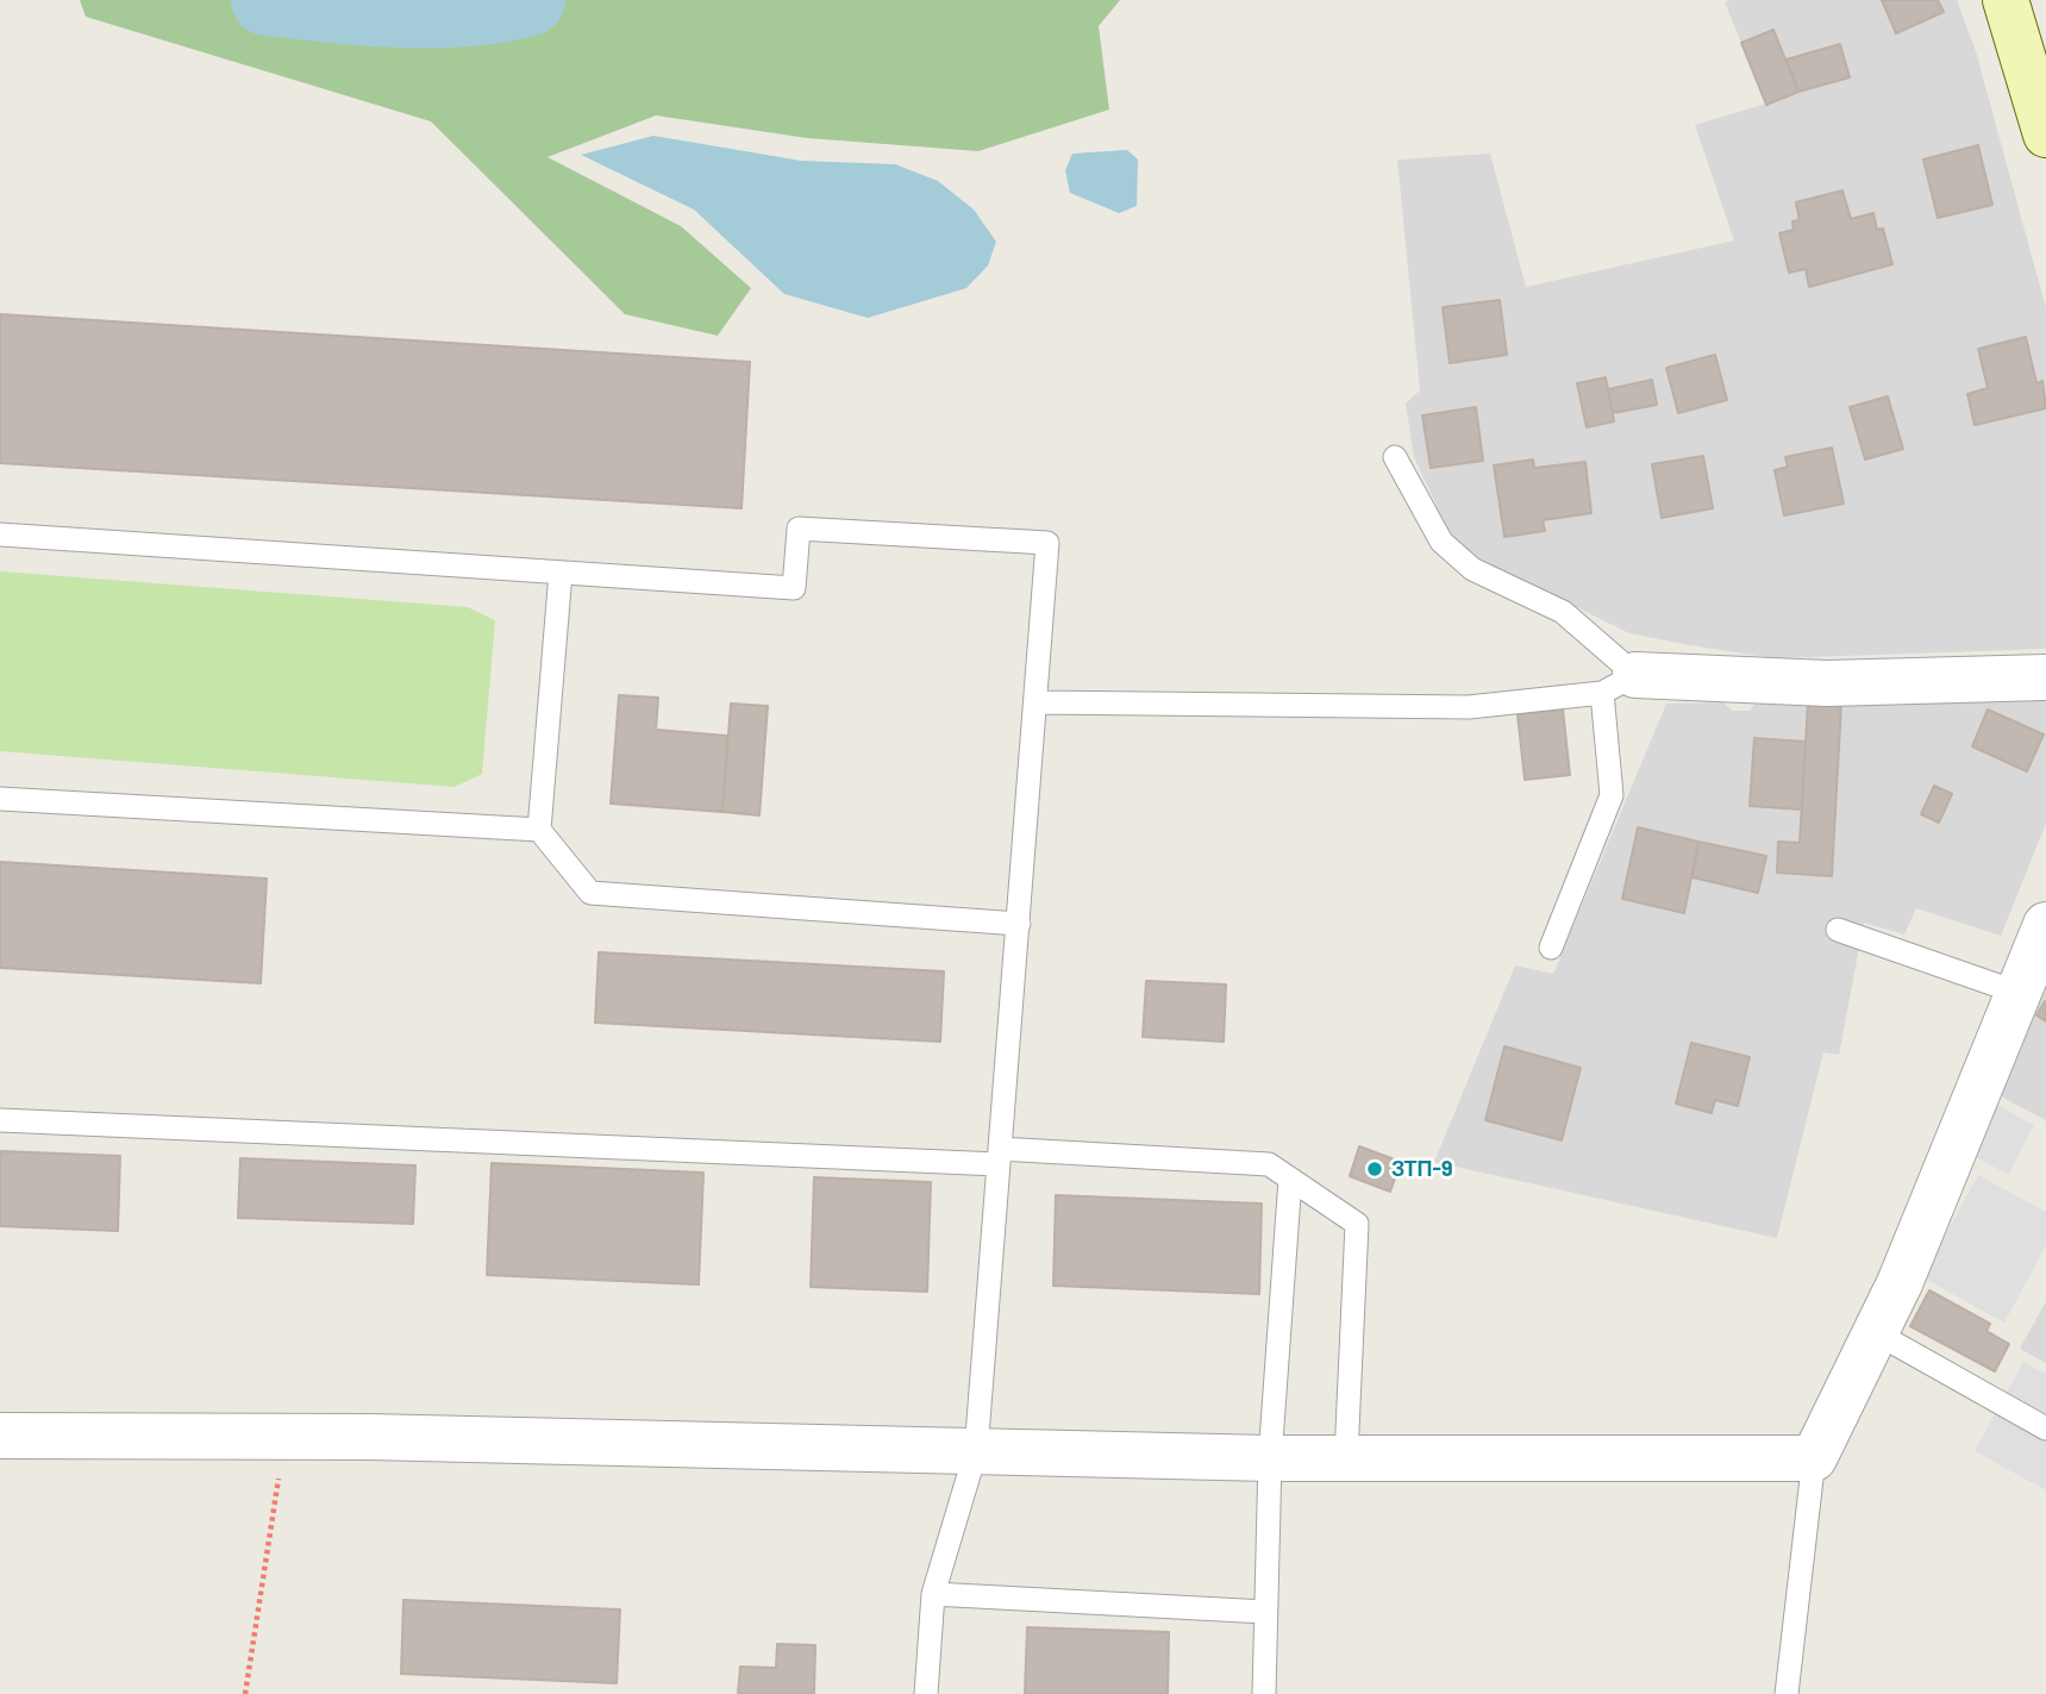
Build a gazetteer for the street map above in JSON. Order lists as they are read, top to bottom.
{
  "places": ["ЗТП-9"]
}
